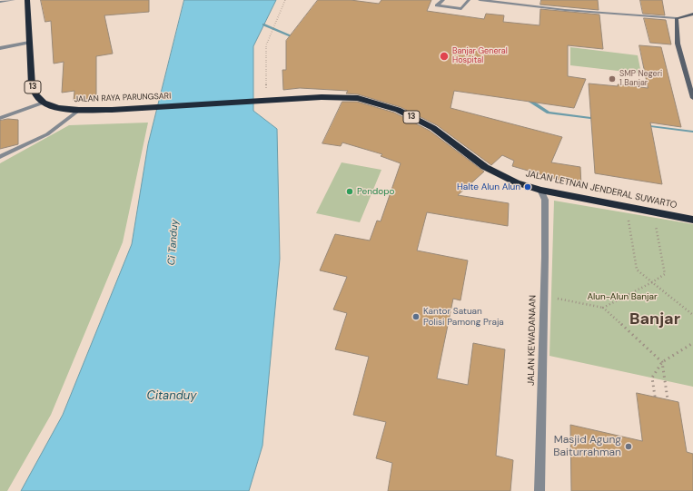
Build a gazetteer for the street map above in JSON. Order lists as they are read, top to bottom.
{
  "streets": {
    "highway": ["13", "JALAN RAYA PARUNGSARI", "JALAN LETNAN JENDERAL SUWARTO"],
    "street": ["JALAN KEWADANAAN"]
  },
  "crossings": [
    ["13", "JALAN RAYA PARUNGSARI"],
    ["JALAN RAYA PARUNGSARI", "JALAN LETNAN JENDERAL SUWARTO"],
    ["JALAN LETNAN JENDERAL SUWARTO", "JALAN KEWADANAAN"]
  ],
  "districts": ["Banjar"],
  "water": ["Ci Tanduy", "Citanduy"],
  "parks": ["Alun-Alun Banjar"],
  "places": [
    "Banjar General Hospital",
    "SMP Negeri 1 Banjar",
    "Halte Alun Alun",
    "Pendopo",
    "Kantor Satuan Polisi Pamong Praja",
    "Masjid Agung Baiturrahman"
  ]
}
